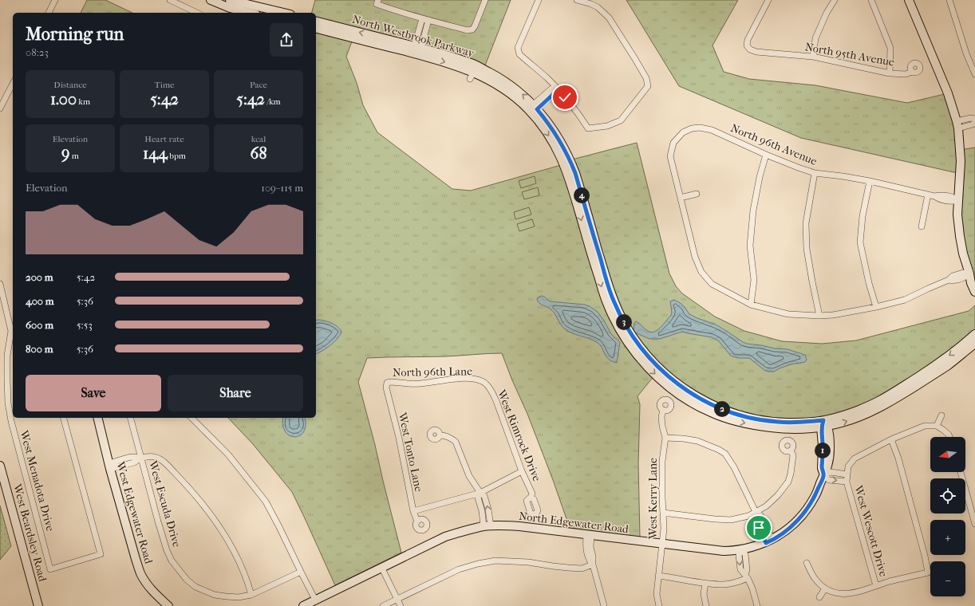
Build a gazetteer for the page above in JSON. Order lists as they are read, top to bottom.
{
  "streets": {
    "street": [
      "North Westbrook Parkway",
      "North 95th Avenue",
      "North 96th Avenue",
      "North 96th Lane",
      "West Rimrock Drive",
      "West Tonto Lane",
      "West Menadota Drive",
      "West Kerry Lane",
      "West Escuda Drive",
      "West Edgewater Road",
      "North Edgewater Road",
      "West Wescott Drive",
      "West Beardsley Road"
    ]
  },
  "crossings": [
    ["North 96th Lane", "West Rimrock Drive"],
    ["North 96th Lane", "West Tonto Lane"],
    ["West Kerry Lane", "North Edgewater Road"]
  ],
  "north": "left",
  "page": {
    "heading": ["Morning run", "08:23"],
    "stats": [
      ["Distance", "1.00 km"],
      ["Time", "5:42"],
      ["Pace", "5:42 /km"],
      ["Elevation", "9 m"],
      ["Heart rate", "144 bpm"],
      ["kcal", "68"]
    ],
    "chart": ["Elevation", "109–115 m"],
    "pins": [
      "4",
      "3",
      "2",
      "1"
    ],
    "list": [
      {
        "name": "200 m",
        "note": "5:42"
      },
      {
        "name": "400 m",
        "note": "5:36"
      },
      {
        "name": "600 m",
        "note": "5:53"
      },
      {
        "name": "800 m",
        "note": "5:36"
      }
    ],
    "buttons": ["Save", "Share"],
    "map_buttons": ["+", "−"]
  }
}
